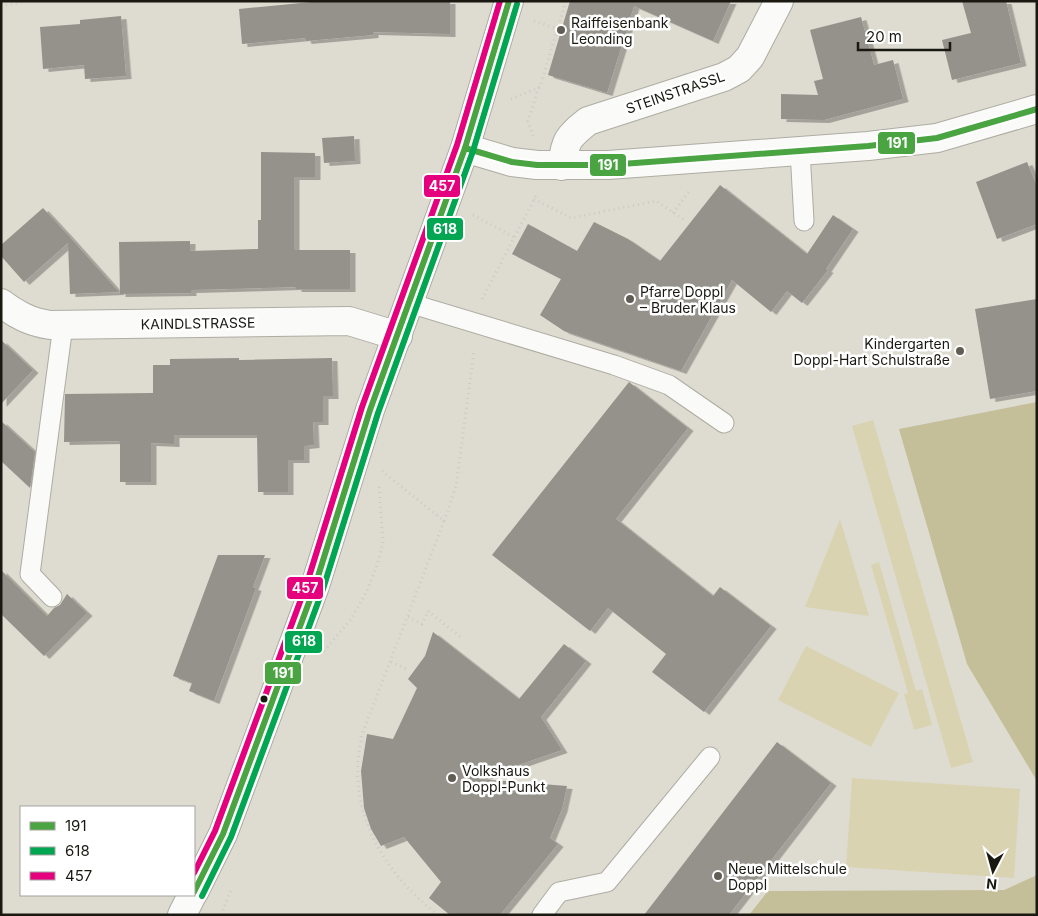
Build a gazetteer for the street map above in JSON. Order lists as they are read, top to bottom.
{
  "streets": {
    "street": ["STEINSTRASSL", "KAINDLSTRASSE"]
  },
  "places": [
    "Raiffeisenbank Leonding",
    "Pfarre Doppl – Bruder Klaus",
    "Kindergarten Doppl-Hart Schulstraße",
    "Volkshaus Doppl-Punkt",
    "Neue Mittelschule Doppl"
  ],
  "lines": ["transit line 191", "transit line 457", "transit line 618"],
  "legend": ["191", "618", "457"],
  "scale_bar": "20 m",
  "north": "bottom"
}
